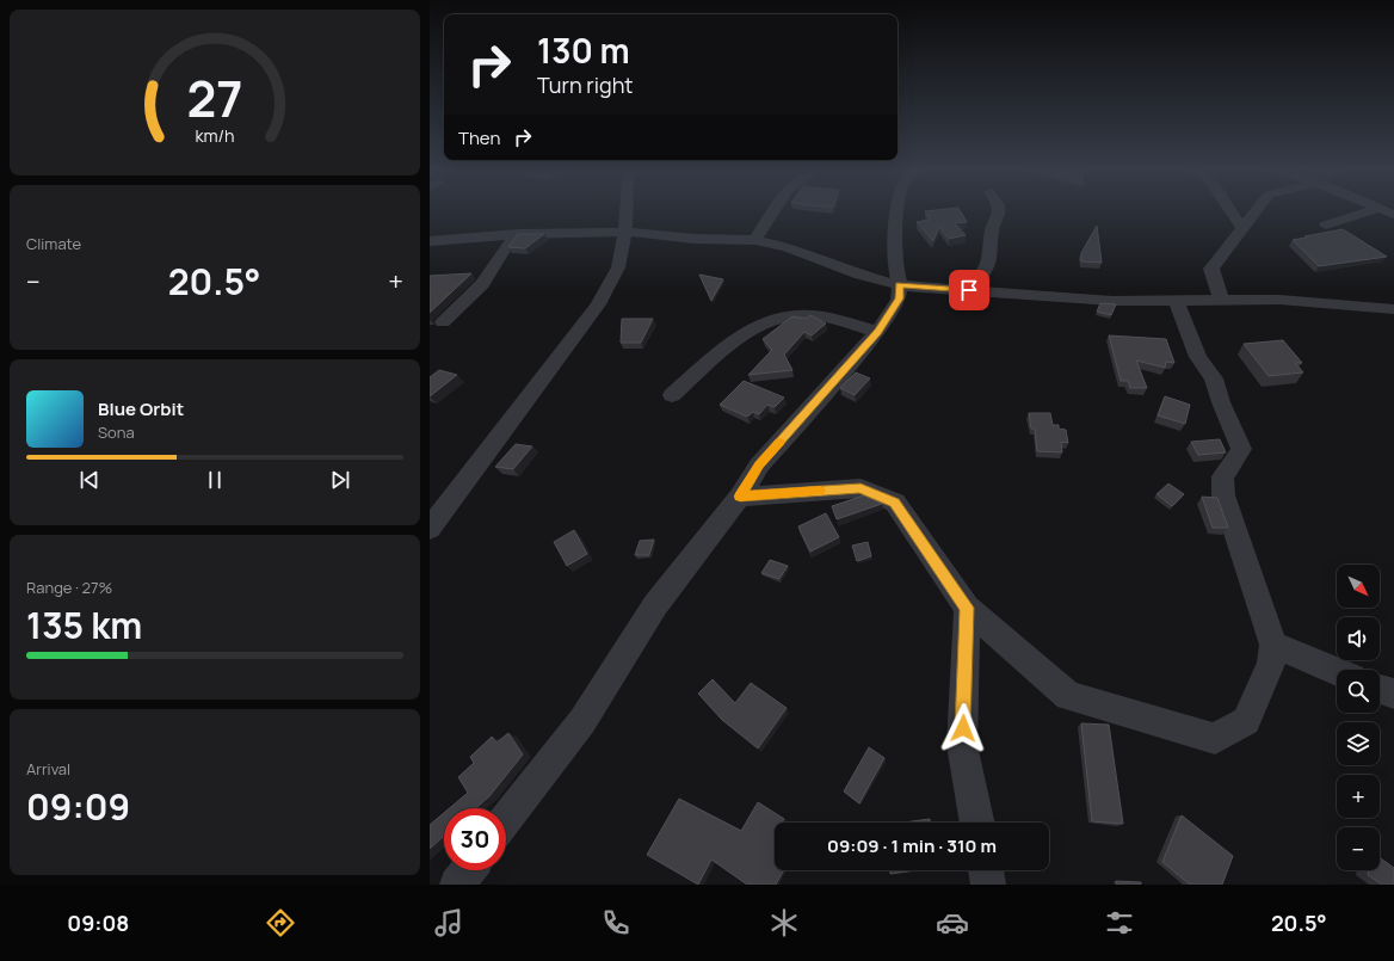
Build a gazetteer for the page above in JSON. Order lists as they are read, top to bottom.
{
  "north": "bottom right",
  "page": {
    "turn": ["130 m", "Turn right"],
    "then": "Then",
    "tile": [
      "Climate",
      ["Range · 27%", "135 km"],
      ["Arrival", "09:09"]
    ],
    "heat": ["−", "20.5°", "+"],
    "song": ["Blue Orbit", "Sona"],
    "map_buttons": ["+", "−"],
    "limit": "30",
    "trip": "09:09 · 1 min · 310 m",
    "tabs": ["09:08", "20.5°"],
    "gauge": ["27", "km/h"]
  }
}
